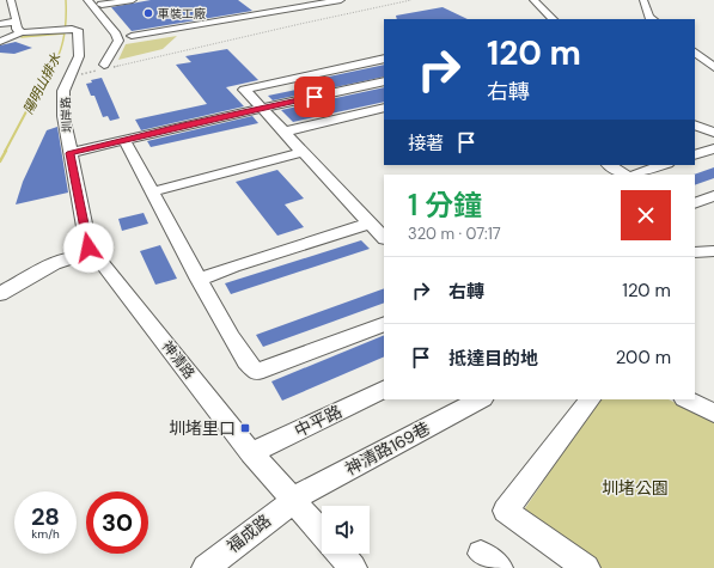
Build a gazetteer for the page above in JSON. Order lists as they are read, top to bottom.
{
  "streets": {
    "street": [
      "圳岸路",
      "神清路",
      "中平路",
      "神清路169巷",
      "福成路"
    ]
  },
  "crossings": [
    ["圳岸路", "神清路"],
    ["神清路", "中平路"],
    ["神清路", "神清路169巷"],
    ["神清路", "福成路"],
    ["神清路169巷", "福成路"]
  ],
  "water": ["陽明山排水"],
  "parks": ["圳堵公園"],
  "places": {
    "other": ["車裝工廠"],
    "transit": ["圳堵里口"]
  },
  "page": {
    "turn": ["120 m", "右轉"],
    "then": "接著",
    "heading": ["1 分鐘", "320 m · 07:17"],
    "list": [
      {
        "name": "右轉",
        "value": "120 m"
      },
      {
        "name": "抵達目的地",
        "value": "200 m"
      }
    ],
    "speed": "28 km/h",
    "limit": "30"
  }
}
